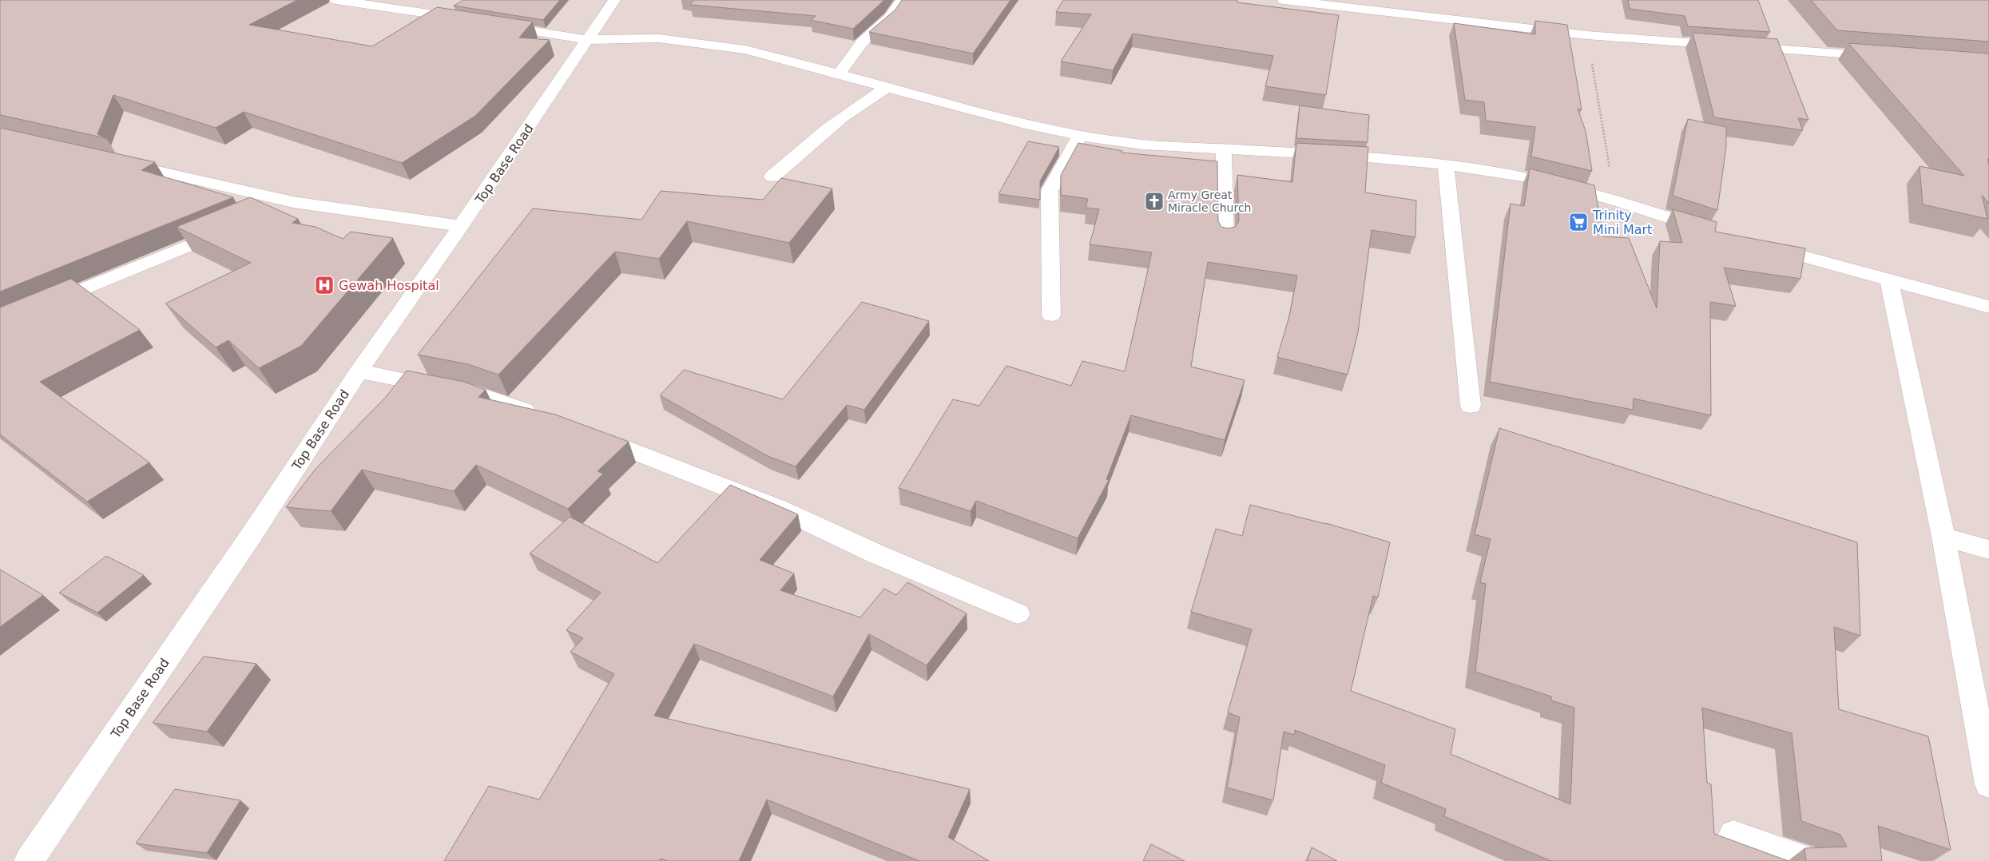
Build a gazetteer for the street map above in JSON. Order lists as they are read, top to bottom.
{
  "streets": {
    "street": ["Top Base Road"]
  },
  "places": {
    "church": ["Army Great Miracle Church"],
    "supermarket": ["Trinity Mini Mart"],
    "hospital": ["Gewah Hospital"]
  }
}
